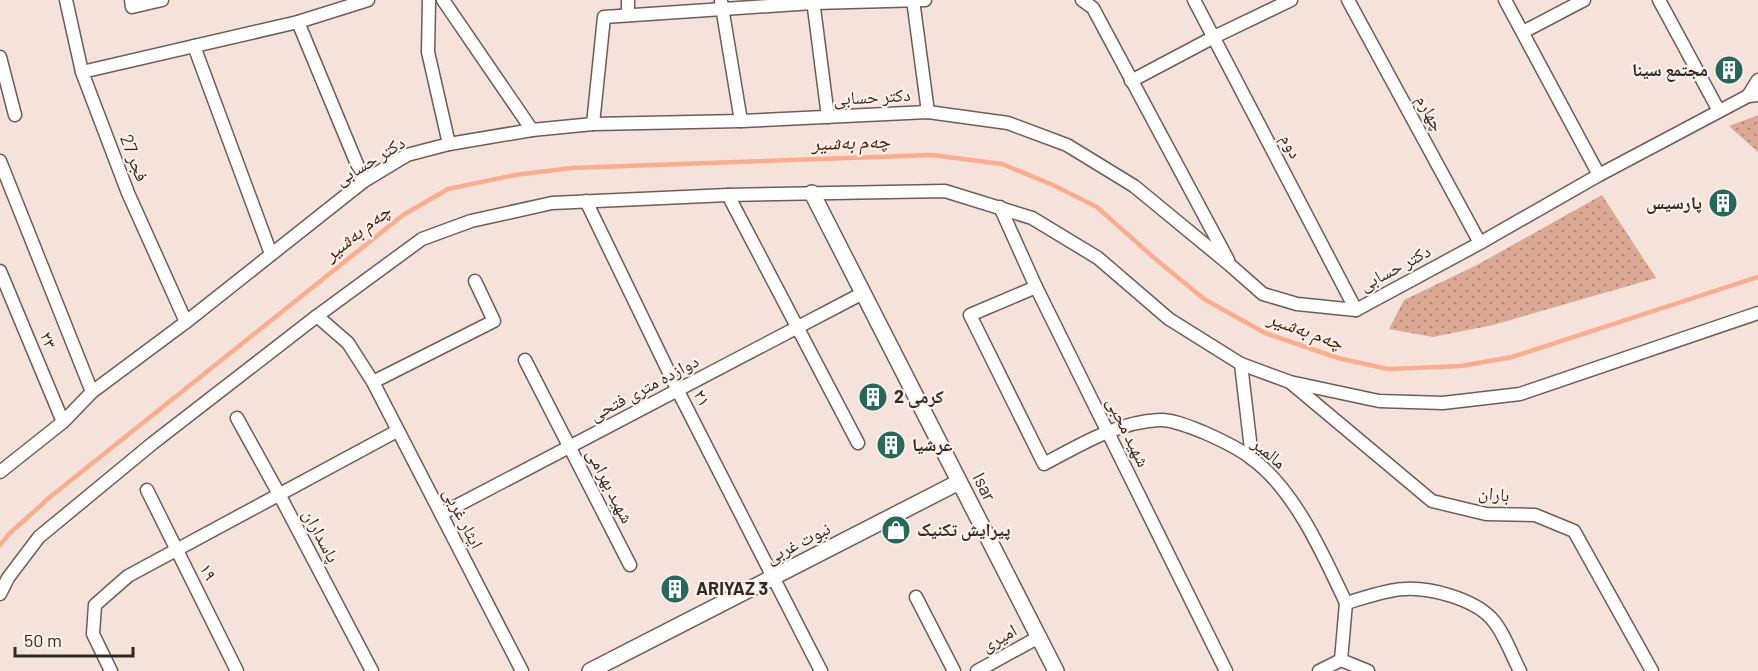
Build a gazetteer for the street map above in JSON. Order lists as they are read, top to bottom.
{
  "streets": {
    "street": [
      "دکتر حسابی",
      "چهارم",
      "دوم",
      "فجر 27",
      "۲۳",
      "دوازده متری فتحی",
      "۲۱",
      "شهید محبی",
      "مالمیر",
      "شهید بهرامی",
      "Isar",
      "باران",
      "ایثار غربی",
      "پاسداران",
      "نبوت غربی",
      "۱۹",
      "امیری"
    ]
  },
  "crossings": [
    ["دکتر حسابی", "چهارم"],
    ["دکتر حسابی", "دوم"],
    ["دکتر حسابی", "فجر 27"],
    ["دکتر حسابی", "۲۳"],
    ["دوازده متری فتحی", "۲۱"],
    ["دوازده متری فتحی", "شهید بهرامی"],
    ["دوازده متری فتحی", "Isar"],
    ["دوازده متری فتحی", "ایثار غربی"],
    ["۲۱", "نبوت غربی"],
    ["شهید محبی", "مالمیر"],
    ["Isar", "نبوت غربی"],
    ["Isar", "امیری"]
  ],
  "water": ["چەم بەشیر"],
  "places": {
    "building": [
      "مجتمع سینا",
      "پارسیس",
      "کرمی 2",
      "عرشیا",
      "ARIYAZ 3"
    ],
    "shop": ["پیرایش تکنیک"]
  },
  "scale_bar": "50 m"
}
